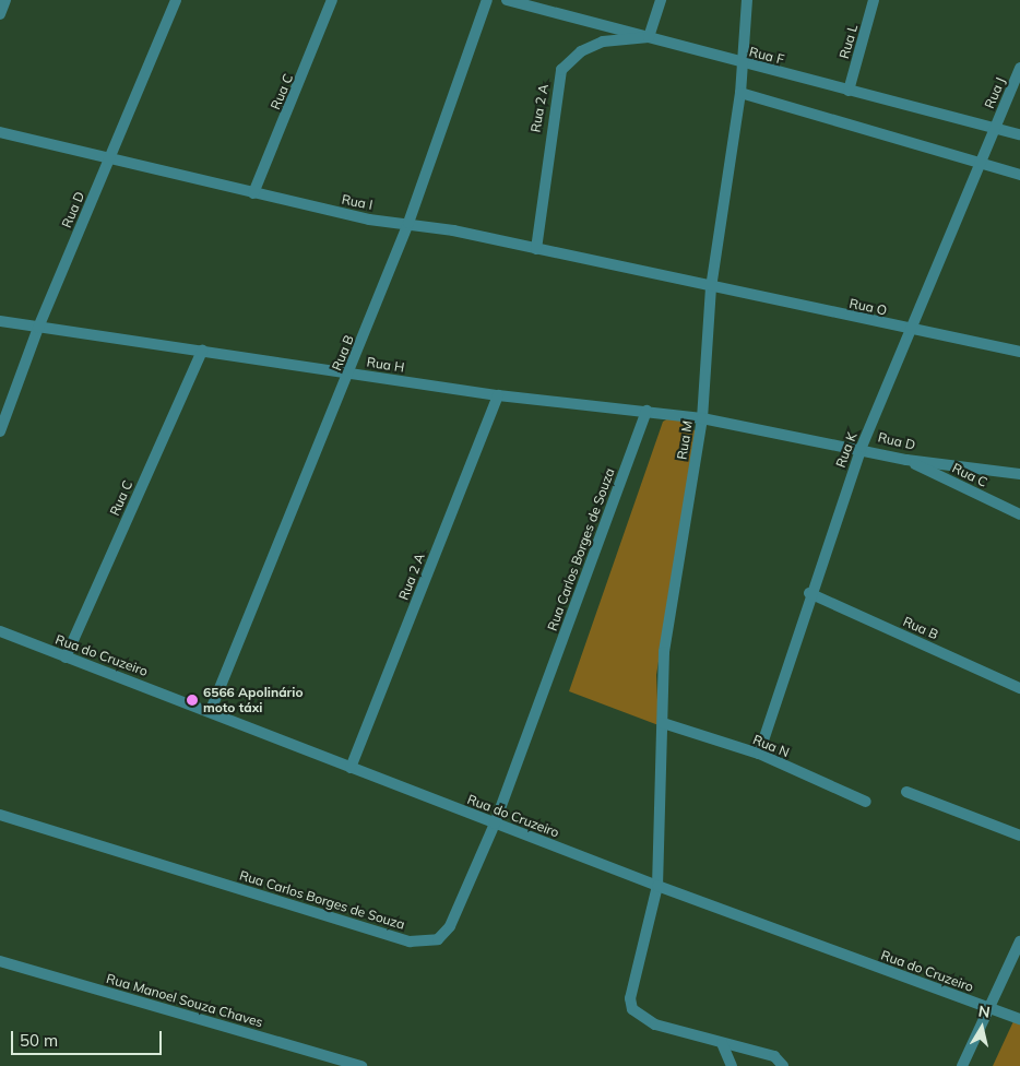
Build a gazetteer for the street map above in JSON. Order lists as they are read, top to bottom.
{
  "streets": {
    "street": [
      "Rua L",
      "Rua F",
      "Rua C",
      "Rua J",
      "Rua 2 A",
      "Rua I",
      "Rua D",
      "Rua O",
      "Rua B",
      "Rua H",
      "Rua M",
      "Rua K",
      "Rua Carlos Borges de Souza",
      "Rua do Cruzeiro",
      "Rua N",
      "Rua Manoel Souza Chaves"
    ]
  },
  "crossings": [
    ["Rua L", "Rua F"],
    ["Rua F", "Rua J"],
    ["Rua F", "Rua 2 A"],
    ["Rua F", "Rua M"],
    ["Rua C", "Rua I"],
    ["Rua C", "Rua D"],
    ["Rua C", "Rua H"],
    ["Rua C", "Rua do Cruzeiro"],
    ["Rua J", "Rua K"],
    ["Rua 2 A", "Rua I"],
    ["Rua 2 A", "Rua H"],
    ["Rua 2 A", "Rua do Cruzeiro"],
    ["Rua I", "Rua D"],
    ["Rua I", "Rua O"],
    ["Rua I", "Rua B"],
    ["Rua I", "Rua M"],
    ["Rua D", "Rua H"],
    ["Rua D", "Rua M"],
    ["Rua D", "Rua K"],
    ["Rua O", "Rua M"],
    ["Rua O", "Rua K"],
    ["Rua B", "Rua H"],
    ["Rua B", "Rua K"],
    ["Rua B", "Rua do Cruzeiro"],
    ["Rua H", "Rua M"],
    ["Rua H", "Rua Carlos Borges de Souza"],
    ["Rua M", "Rua do Cruzeiro"],
    ["Rua M", "Rua N"],
    ["Rua K", "Rua N"],
    ["Rua Carlos Borges de Souza", "Rua do Cruzeiro"]
  ],
  "places": ["6566 Apolinário moto táxi"],
  "scale_bar": "50 m",
  "north": "top"
}
